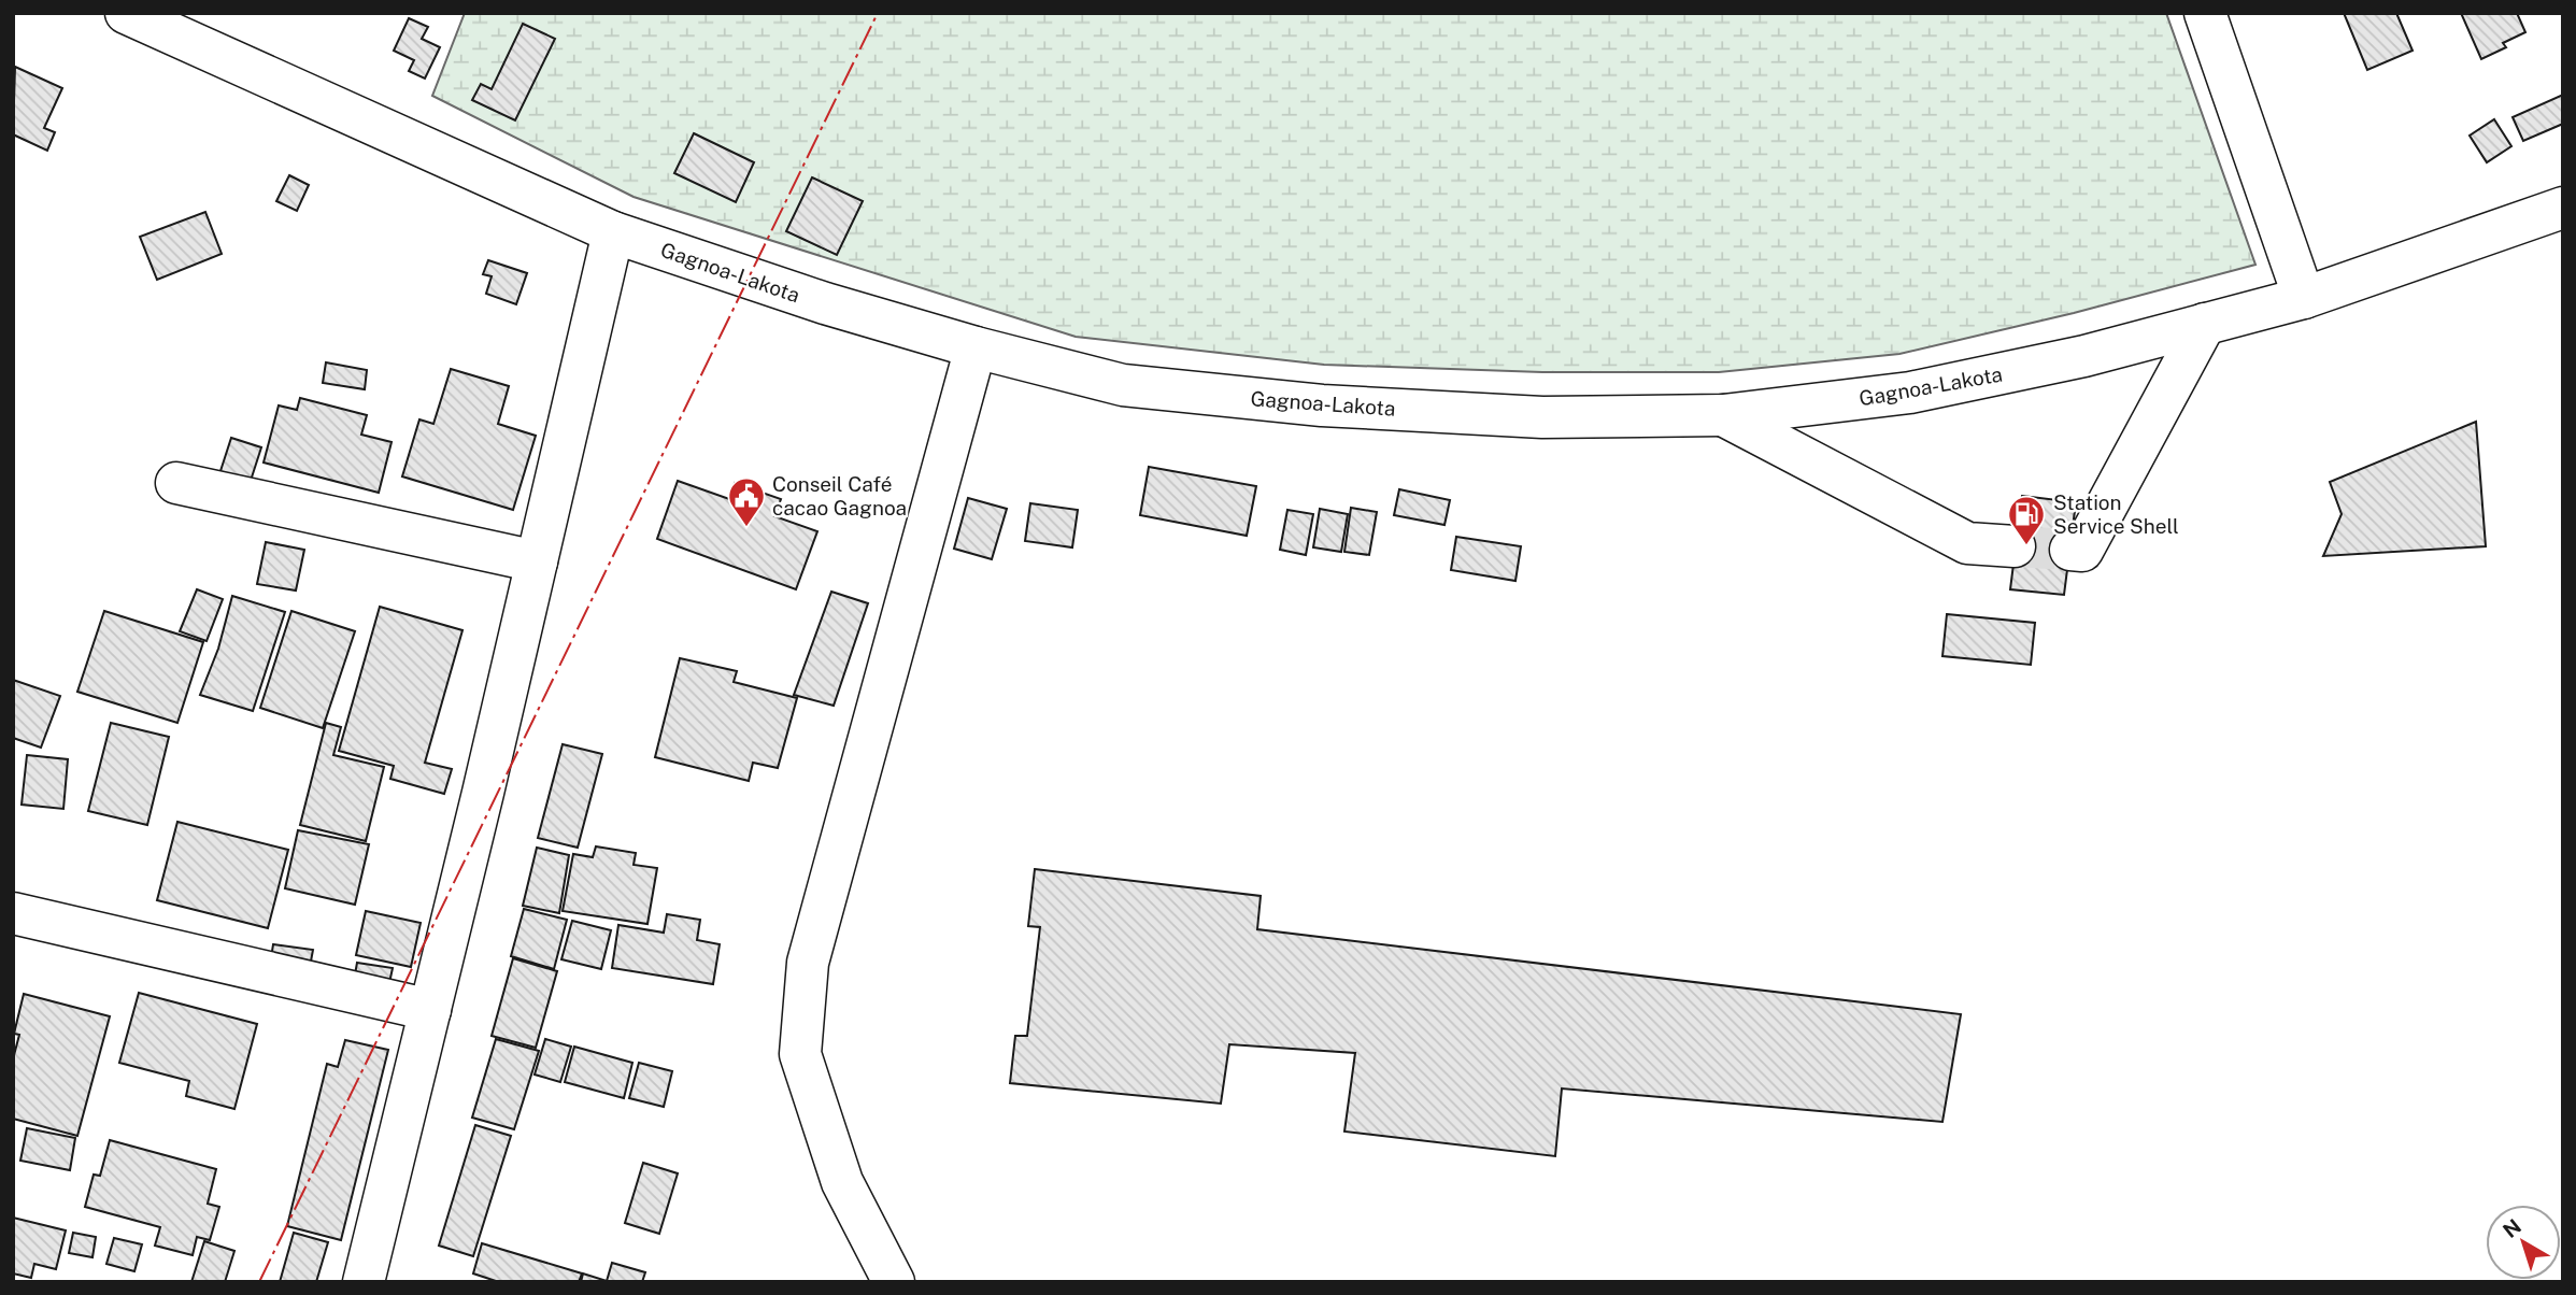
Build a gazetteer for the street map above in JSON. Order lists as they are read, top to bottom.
{
  "streets": {
    "main road": ["Gagnoa-Lakota"]
  },
  "places": {
    "public building": ["Conseil Café cacao Gagnoa"],
    "fuel station": ["Station Service Shell"]
  },
  "north": "top left"
}
